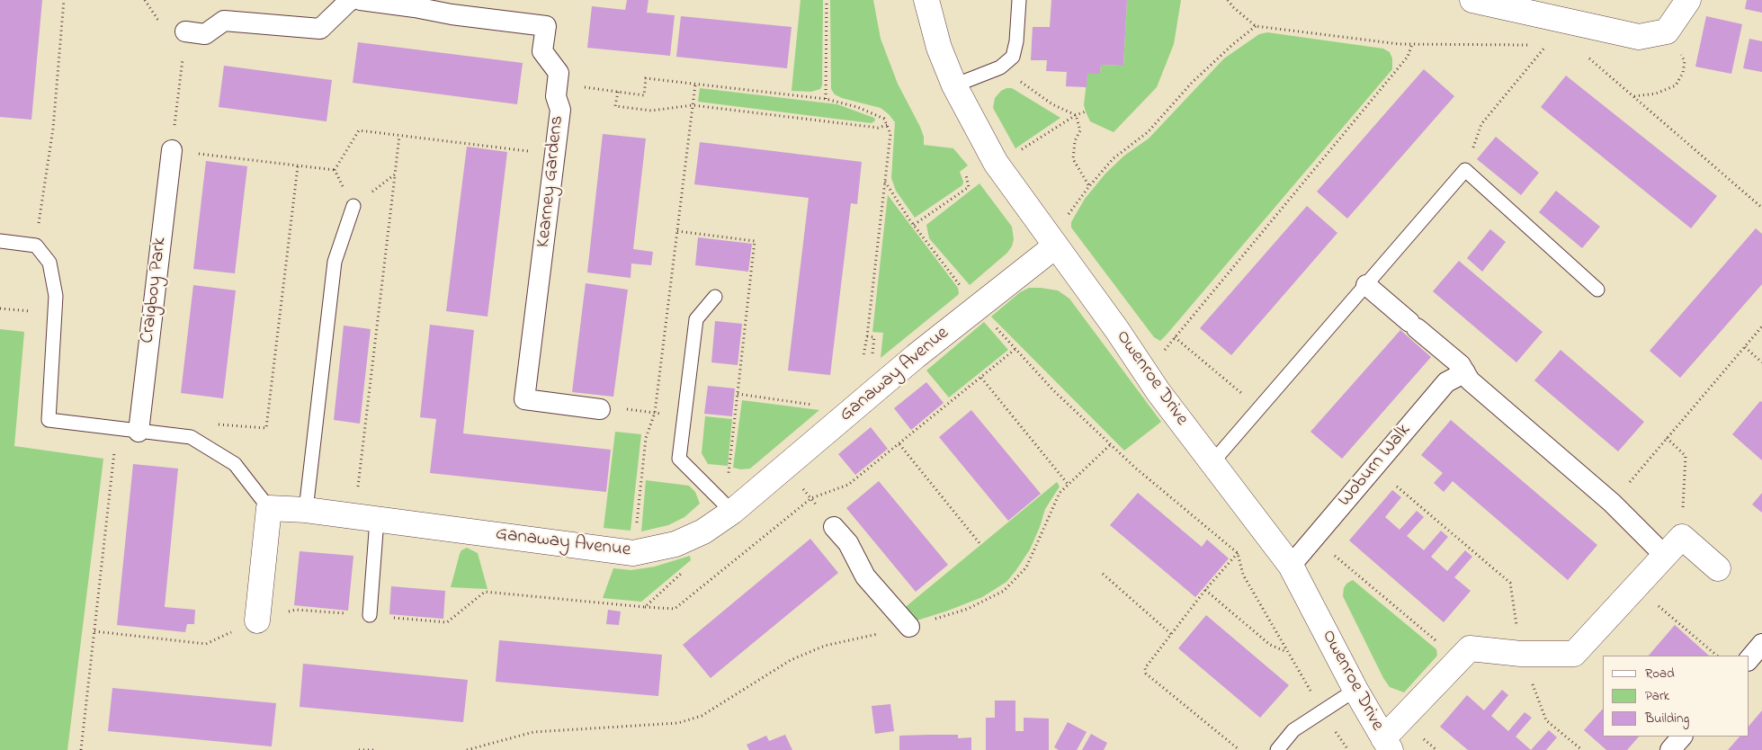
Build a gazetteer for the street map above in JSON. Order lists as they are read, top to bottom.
{
  "streets": {
    "street": [
      "Kearney Gardens",
      "Craigboy Park",
      "Ganaway Avenue",
      "Owenroe Drive",
      "Woburn Walk"
    ]
  },
  "crossings": [
    ["Ganaway Avenue", "Owenroe Drive"],
    ["Owenroe Drive", "Woburn Walk"]
  ],
  "legend": ["Road", "Park", "Building"]
}
